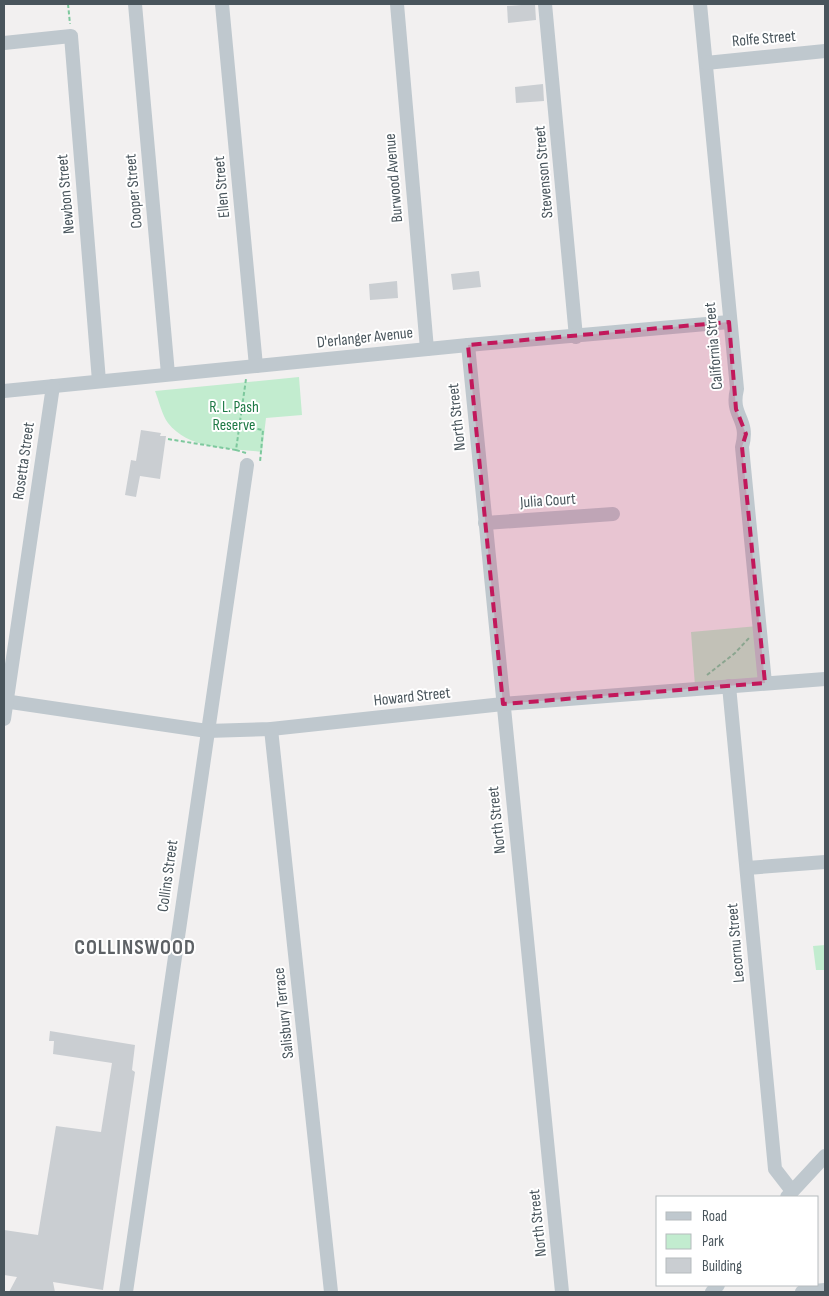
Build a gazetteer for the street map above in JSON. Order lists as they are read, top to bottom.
{
  "streets": {
    "street": [
      "Rolfe Street",
      "Stevenson Street",
      "Burwood Avenue",
      "Ellen Street",
      "Cooper Street",
      "Newbon Street",
      "D'erlanger Avenue",
      "California Street",
      "North Street",
      "Rosetta Street",
      "Julia Court",
      "Howard Street",
      "Collins Street",
      "Lecornu Street",
      "Salisbury Terrace"
    ]
  },
  "crossings": [
    ["Rolfe Street", "California Street"],
    ["Stevenson Street", "D'erlanger Avenue"],
    ["Burwood Avenue", "D'erlanger Avenue"],
    ["Ellen Street", "D'erlanger Avenue"],
    ["Cooper Street", "D'erlanger Avenue"],
    ["Newbon Street", "D'erlanger Avenue"],
    ["D'erlanger Avenue", "California Street"],
    ["D'erlanger Avenue", "North Street"],
    ["D'erlanger Avenue", "Rosetta Street"],
    ["California Street", "Howard Street"],
    ["North Street", "Julia Court"],
    ["North Street", "Howard Street"],
    ["Rosetta Street", "Howard Street"],
    ["Howard Street", "Collins Street"],
    ["Howard Street", "Lecornu Street"],
    ["Howard Street", "Salisbury Terrace"]
  ],
  "districts": ["COLLINSWOOD"],
  "parks": ["R. L. Pash Reserve"],
  "legend": ["Road", "Park", "Building"]
}
